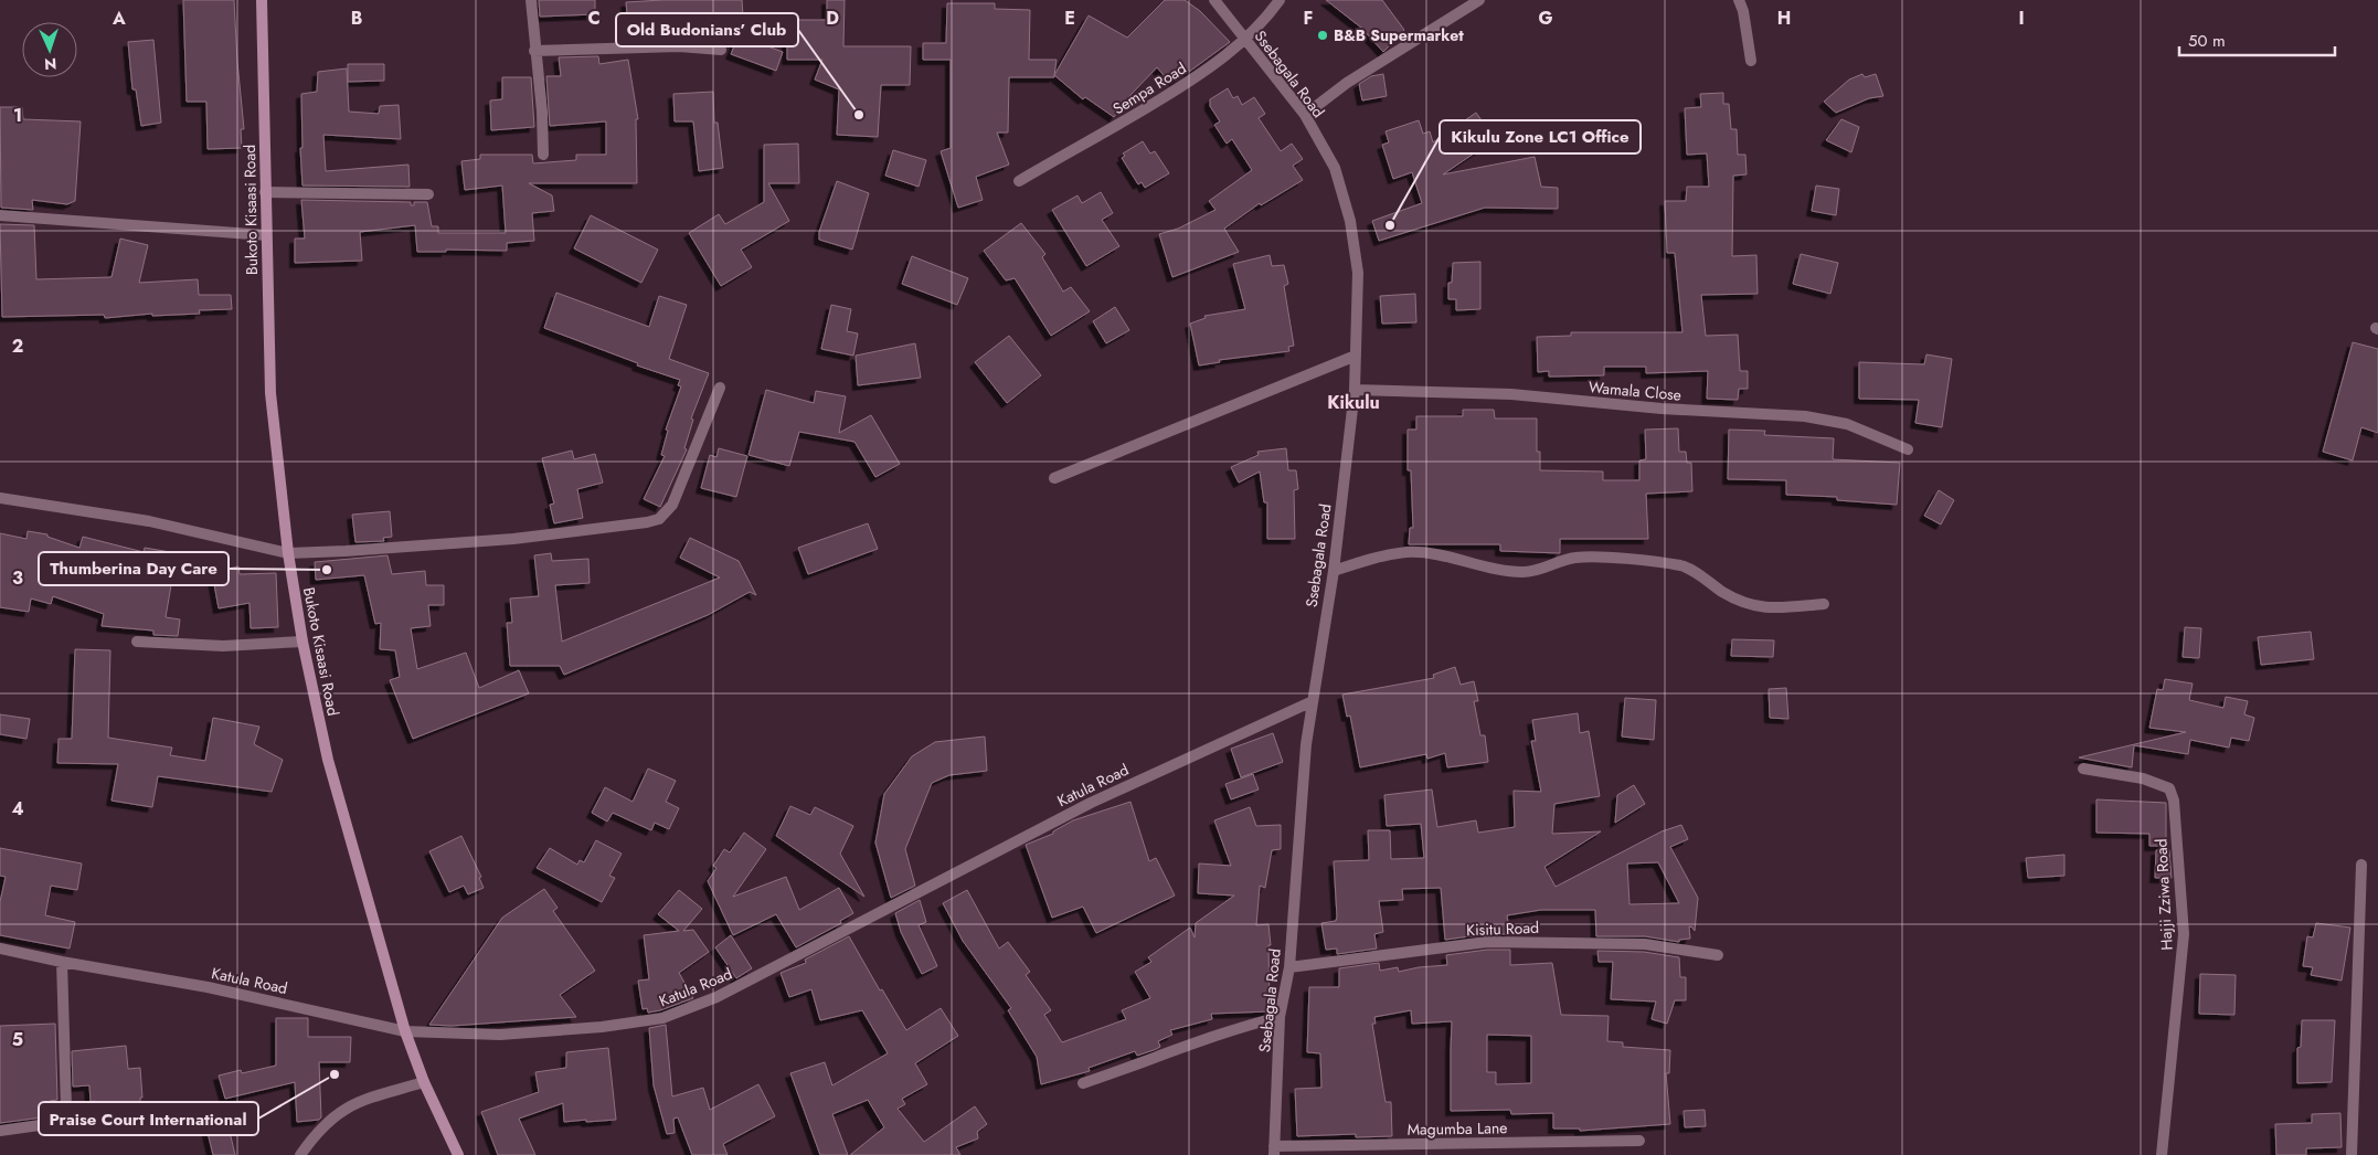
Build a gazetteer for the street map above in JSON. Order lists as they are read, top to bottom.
{
  "streets": {
    "main road": ["Bukoto Kisaasi Road"],
    "street": [
      "Ssebagala Road",
      "Sempa Road",
      "Wamala Close",
      "Katula Road",
      "Hajji Zziwa Road",
      "Kisitu Road",
      "Magumba Lane"
    ]
  },
  "crossings": [
    ["Ssebagala Road", "Sempa Road"],
    ["Ssebagala Road", "Wamala Close"],
    ["Ssebagala Road", "Katula Road"],
    ["Ssebagala Road", "Kisitu Road"],
    ["Ssebagala Road", "Magumba Lane"],
    ["Bukoto Kisaasi Road", "Katula Road"]
  ],
  "districts": ["Kikulu"],
  "places": [
    "B&B Supermarket",
    "Old Budonians’ Club",
    "Kikulu Zone LC1 Office",
    "Thumberina Day Care",
    "Praise Court International"
  ],
  "scale_bar": "50 m",
  "north": "bottom",
  "grid": {
    "columns": [
      "A",
      "B",
      "C",
      "D",
      "E",
      "F",
      "G",
      "H",
      "I"
    ],
    "rows": [
      "1",
      "2",
      "3",
      "4",
      "5"
    ]
  }
}
